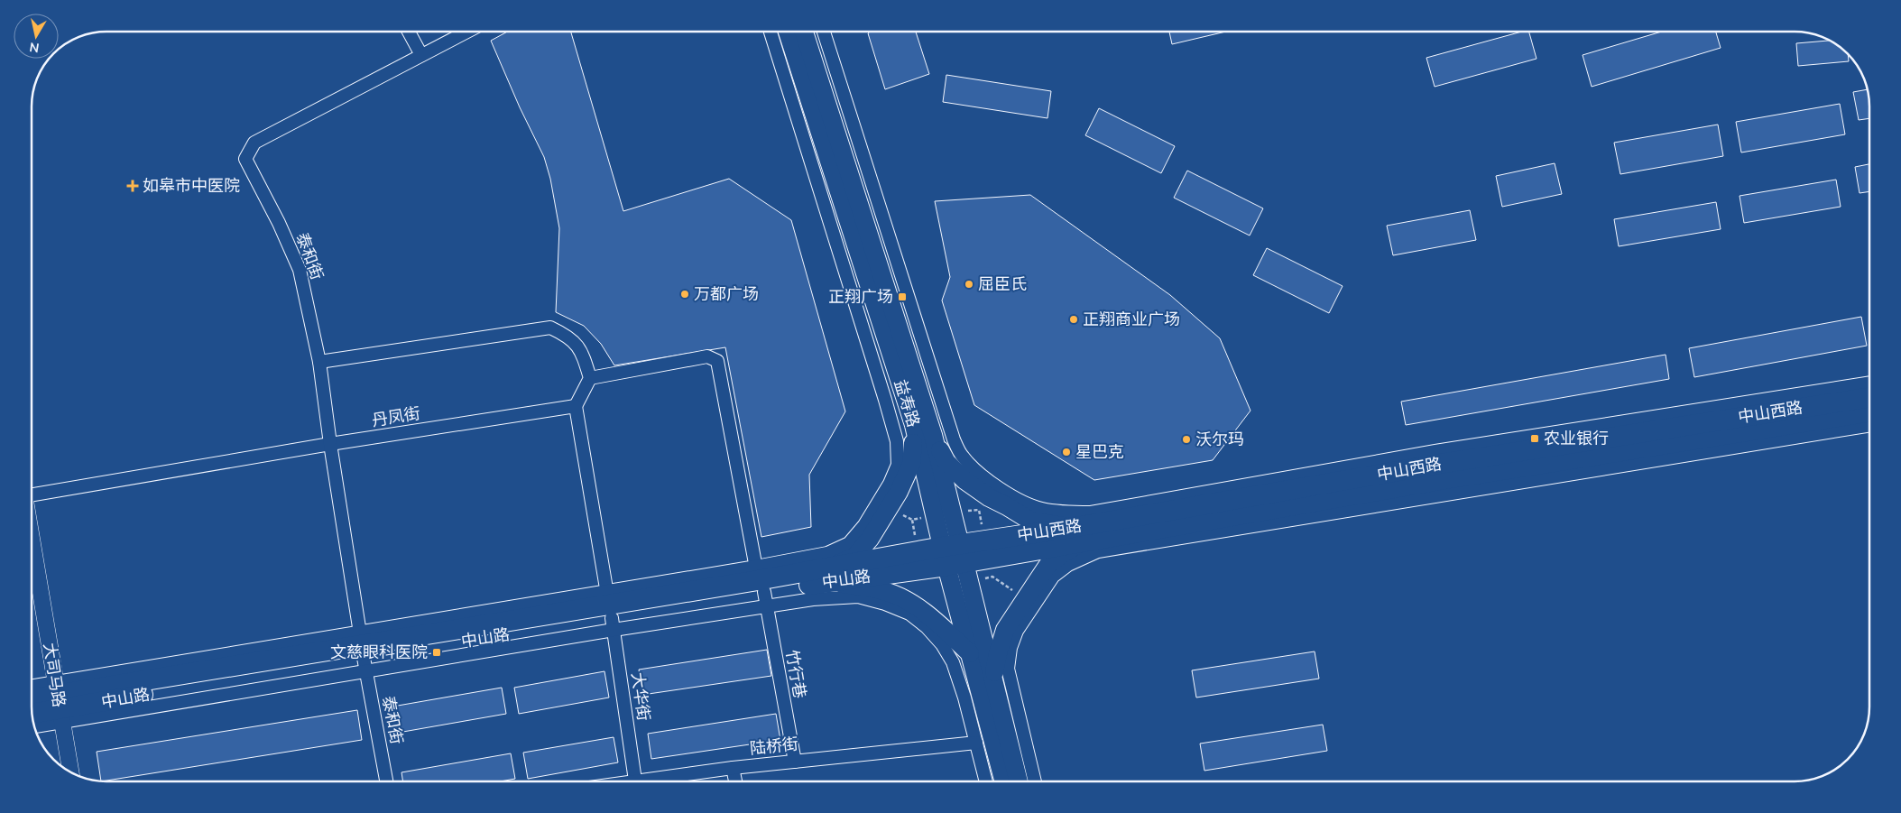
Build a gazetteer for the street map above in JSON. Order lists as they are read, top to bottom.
{
  "streets": {
    "main road": ["益寿路", "中山西路", "中山路"],
    "street": [
      "泰和街",
      "丹凤街",
      "竹行巷",
      "大司马路",
      "大华街",
      "陆桥街"
    ]
  },
  "crossings": [
    ["泰和街", "丹凤街"],
    ["泰和街", "中山路"],
    ["益寿路", "中山西路"],
    ["益寿路", "中山路"],
    ["中山西路", "中山路"],
    ["中山路", "竹行巷"],
    ["中山路", "大司马路"],
    ["中山路", "大华街"],
    ["竹行巷", "陆桥街"],
    ["大华街", "陆桥街"]
  ],
  "places": {
    "health": ["如皋市中医院"],
    "other": [
      "屈臣氏",
      "万都广场",
      "正翔商业广场",
      "沃尔玛",
      "星巴克"
    ],
    "transit": ["正翔广场", "农业银行", "文慈眼科医院"]
  },
  "north": "bottom"
}
